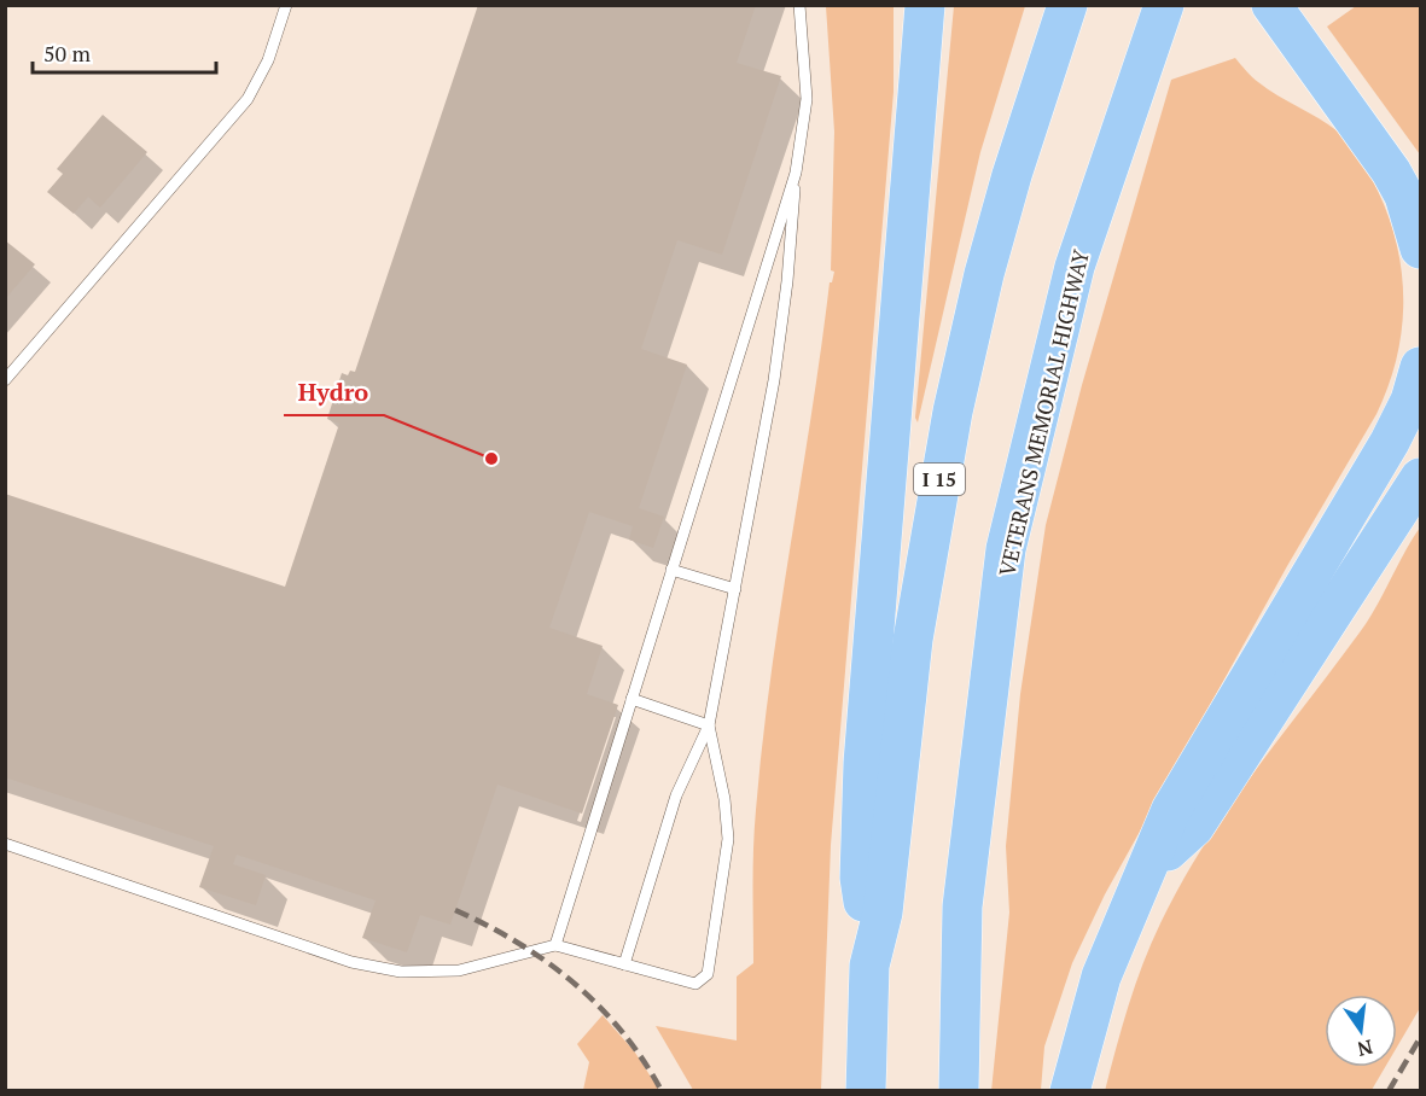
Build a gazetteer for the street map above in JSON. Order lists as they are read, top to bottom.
{
  "streets": {
    "highway": ["VETERANS MEMORIAL HIGHWAY", "I 15"]
  },
  "places": ["Hydro"],
  "scale_bar": "50 m",
  "north": "bottom"
}
